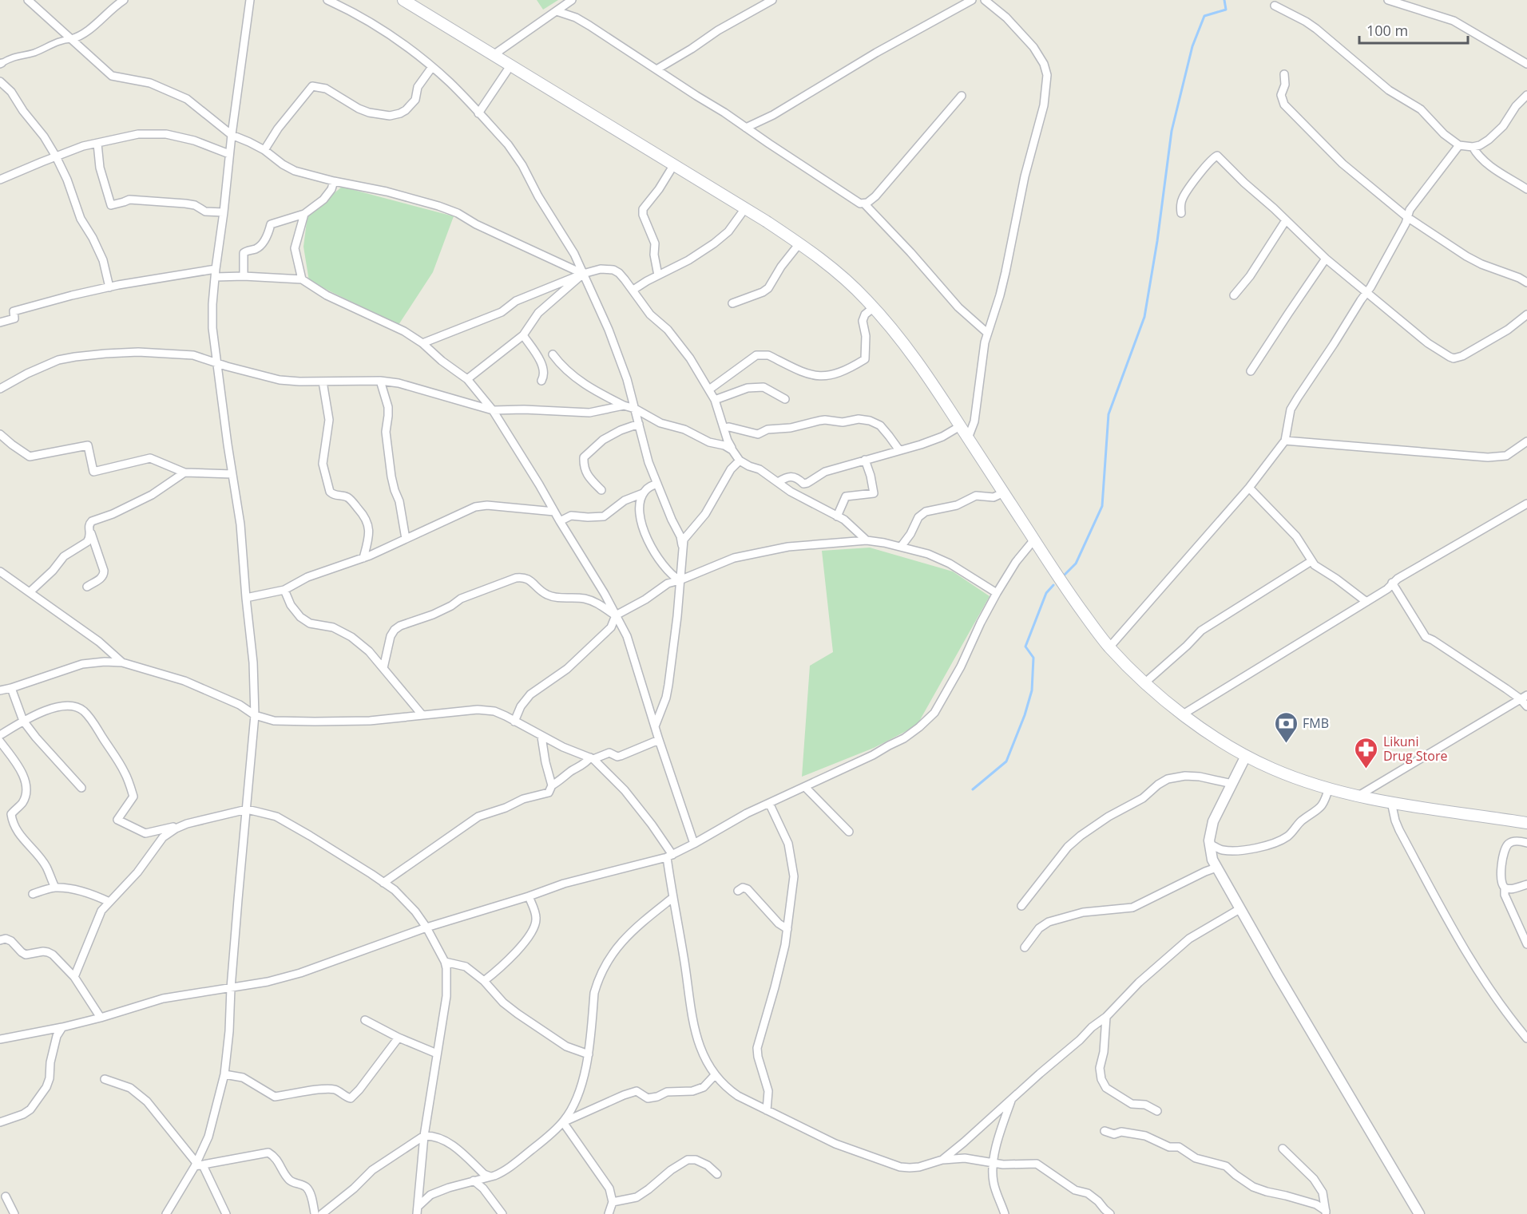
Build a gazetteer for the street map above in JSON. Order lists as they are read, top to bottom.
{
  "places": {
    "bank": ["FMB"],
    "pharmacy": ["Likuni Drug Store"]
  },
  "scale_bar": "100 m"
}
